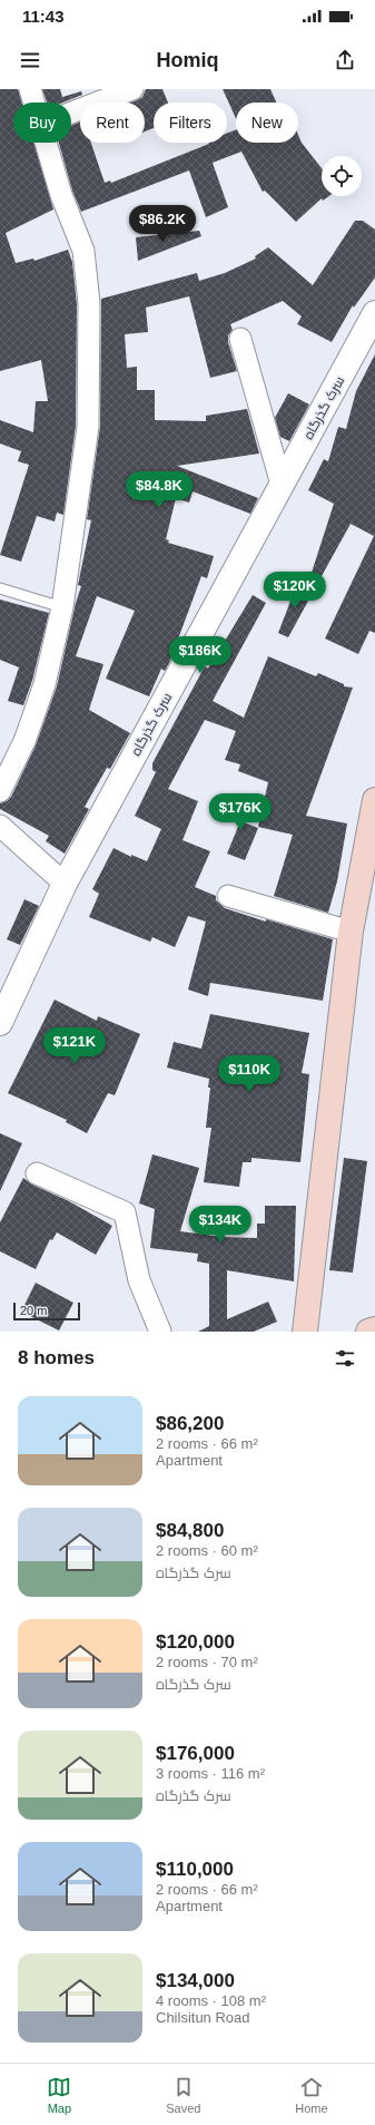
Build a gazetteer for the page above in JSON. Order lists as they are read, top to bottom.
{
  "streets": {
    "street": ["سرک گذرگاه"]
  },
  "scale_bar": "20 m",
  "page": {
    "status": "11:43",
    "header": "Homiq",
    "chip": [
      "Buy",
      "Rent",
      "Filters",
      "New"
    ],
    "price": [
      "$86.2K",
      "$84.8K",
      "$120K",
      "$186K",
      "$176K",
      "$121K",
      "$110K",
      "$134K"
    ],
    "scale": "20 m",
    "heading": "8 homes",
    "list": [
      {
        "name": "$86,200",
        "note": "2 rooms · 66 m² · Apartment"
      },
      {
        "name": "$84,800",
        "note": "2 rooms · 60 m² · سرک گذرگاه"
      },
      {
        "name": "$120,000",
        "note": "2 rooms · 70 m² · سرک گذرگاه"
      },
      {
        "name": "$176,000",
        "note": "3 rooms · 116 m² · سرک گذرگاه"
      },
      {
        "name": "$110,000",
        "note": "2 rooms · 66 m² · Apartment"
      },
      {
        "name": "$134,000",
        "note": "4 rooms · 108 m² · Chilsitun Road"
      }
    ],
    "tabs": ["Map", "Saved", "Home"]
  }
}
